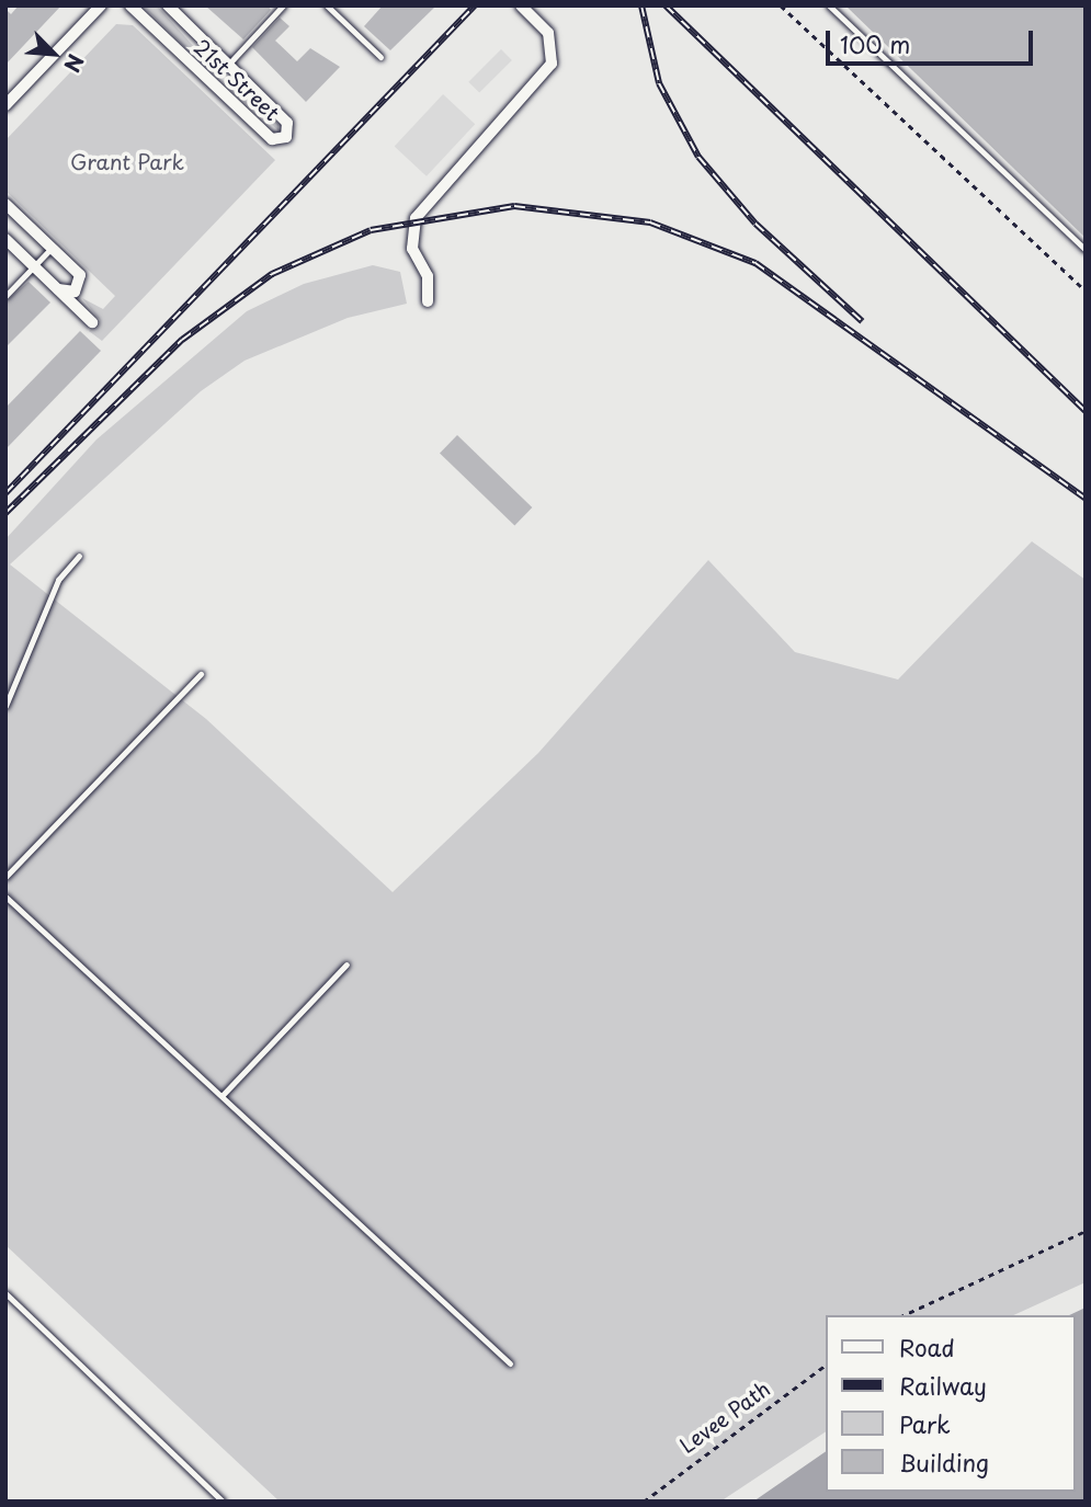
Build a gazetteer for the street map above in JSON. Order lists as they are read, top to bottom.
{
  "streets": {
    "street": ["21st Street"],
    "path": ["Levee Path"]
  },
  "parks": ["Grant Park"],
  "legend": [
    "Road",
    "Railway",
    "Park",
    "Building"
  ],
  "scale_bar": "100 m",
  "north": "bottom right"
}
